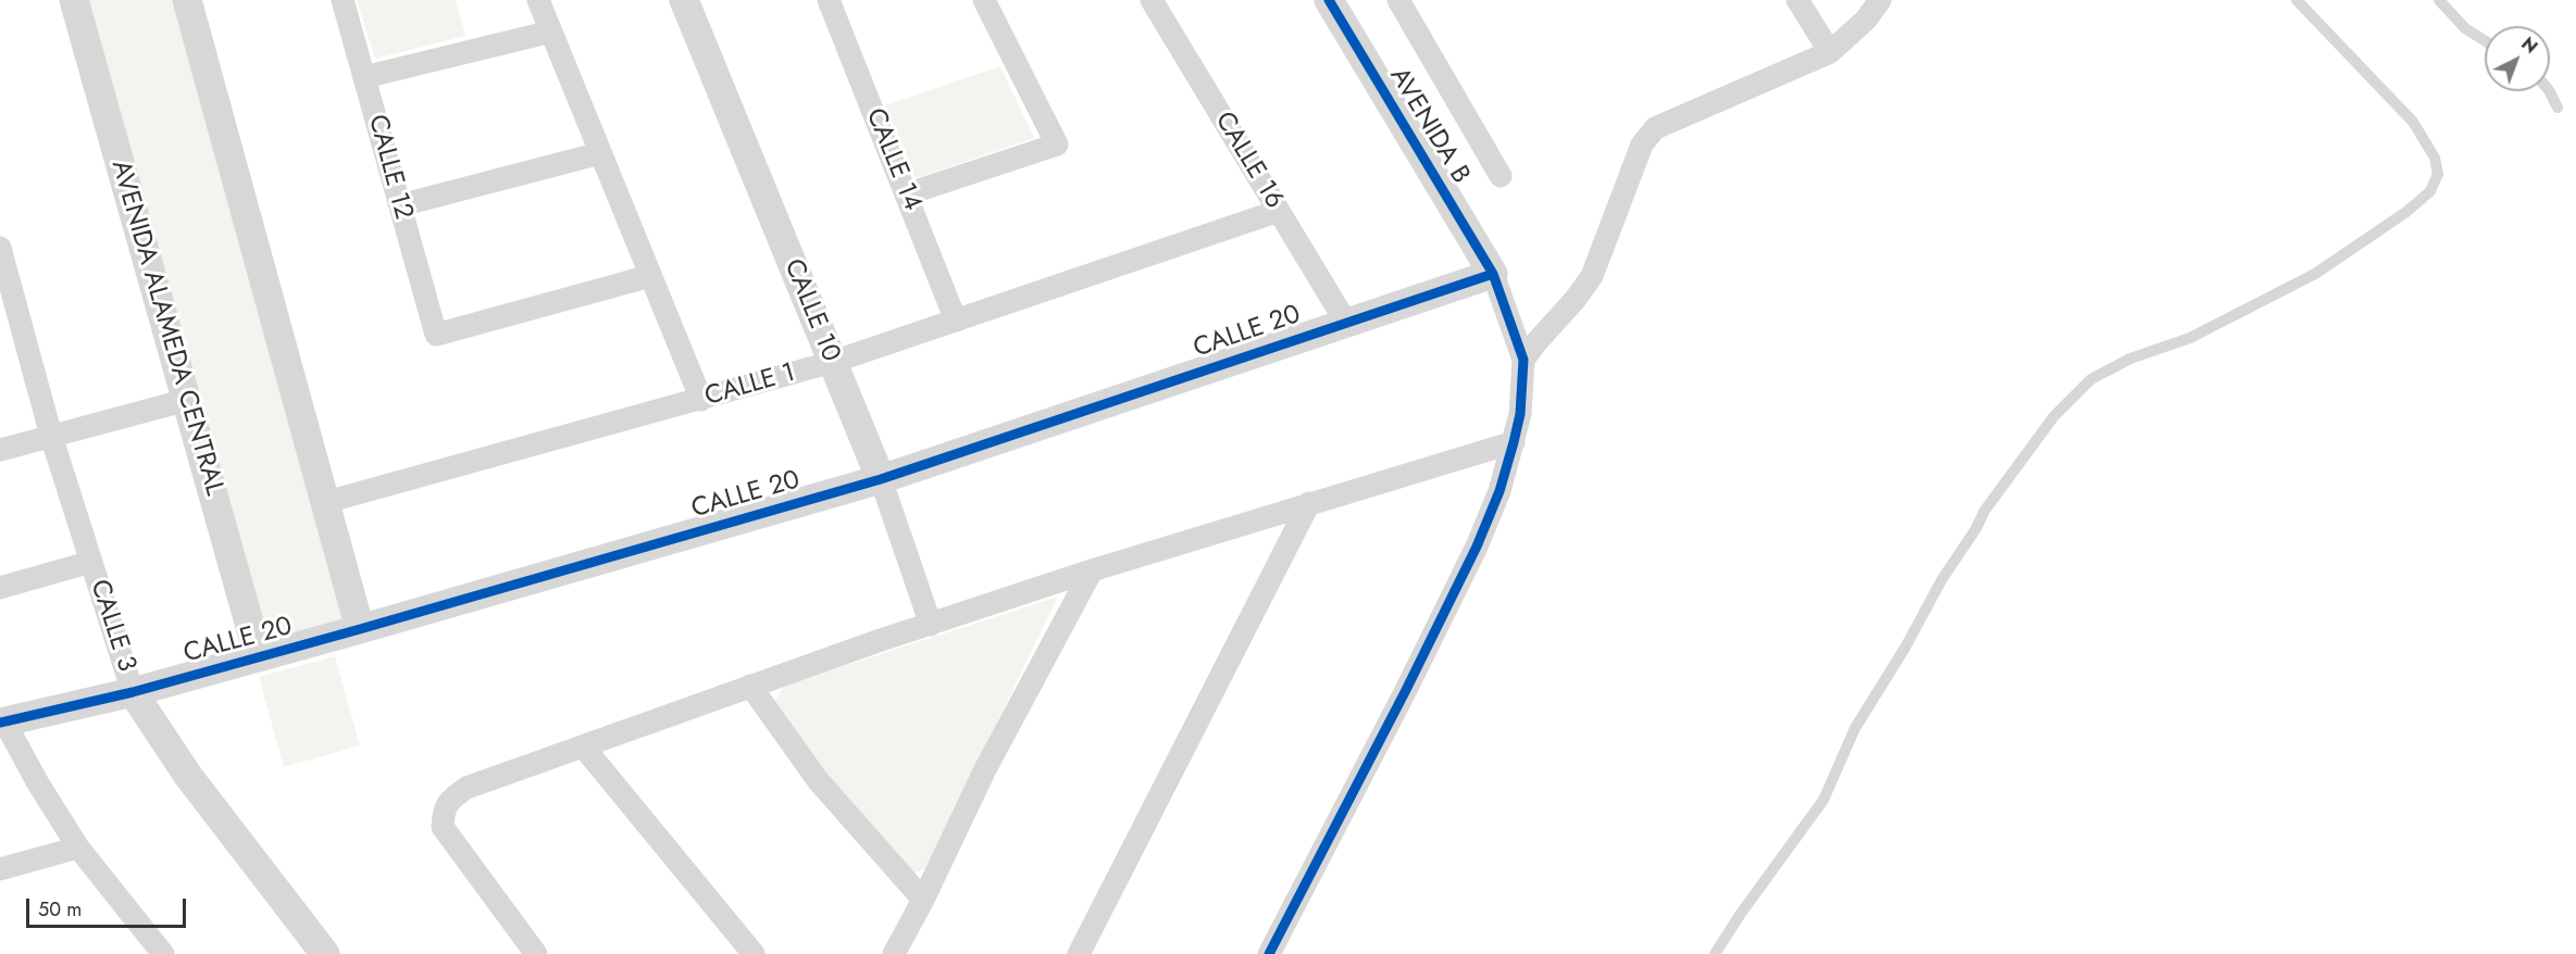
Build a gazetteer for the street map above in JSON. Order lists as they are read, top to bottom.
{
  "streets": {
    "street": [
      "AVENIDA B",
      "CALLE 14",
      "CALLE 16",
      "CALLE 12",
      "CALLE 10",
      "AVENIDA ALAMEDA CENTRAL",
      "CALLE 20",
      "CALLE 1",
      "CALLE 3"
    ]
  },
  "crossings": [
    ["AVENIDA B", "CALLE 20"],
    ["CALLE 14", "CALLE 1"],
    ["CALLE 16", "CALLE 20"],
    ["CALLE 16", "CALLE 1"],
    ["CALLE 10", "CALLE 20"],
    ["CALLE 10", "CALLE 1"],
    ["AVENIDA ALAMEDA CENTRAL", "CALLE 20"],
    ["CALLE 20", "CALLE 3"]
  ],
  "scale_bar": "50 m",
  "north": "top right"
}
